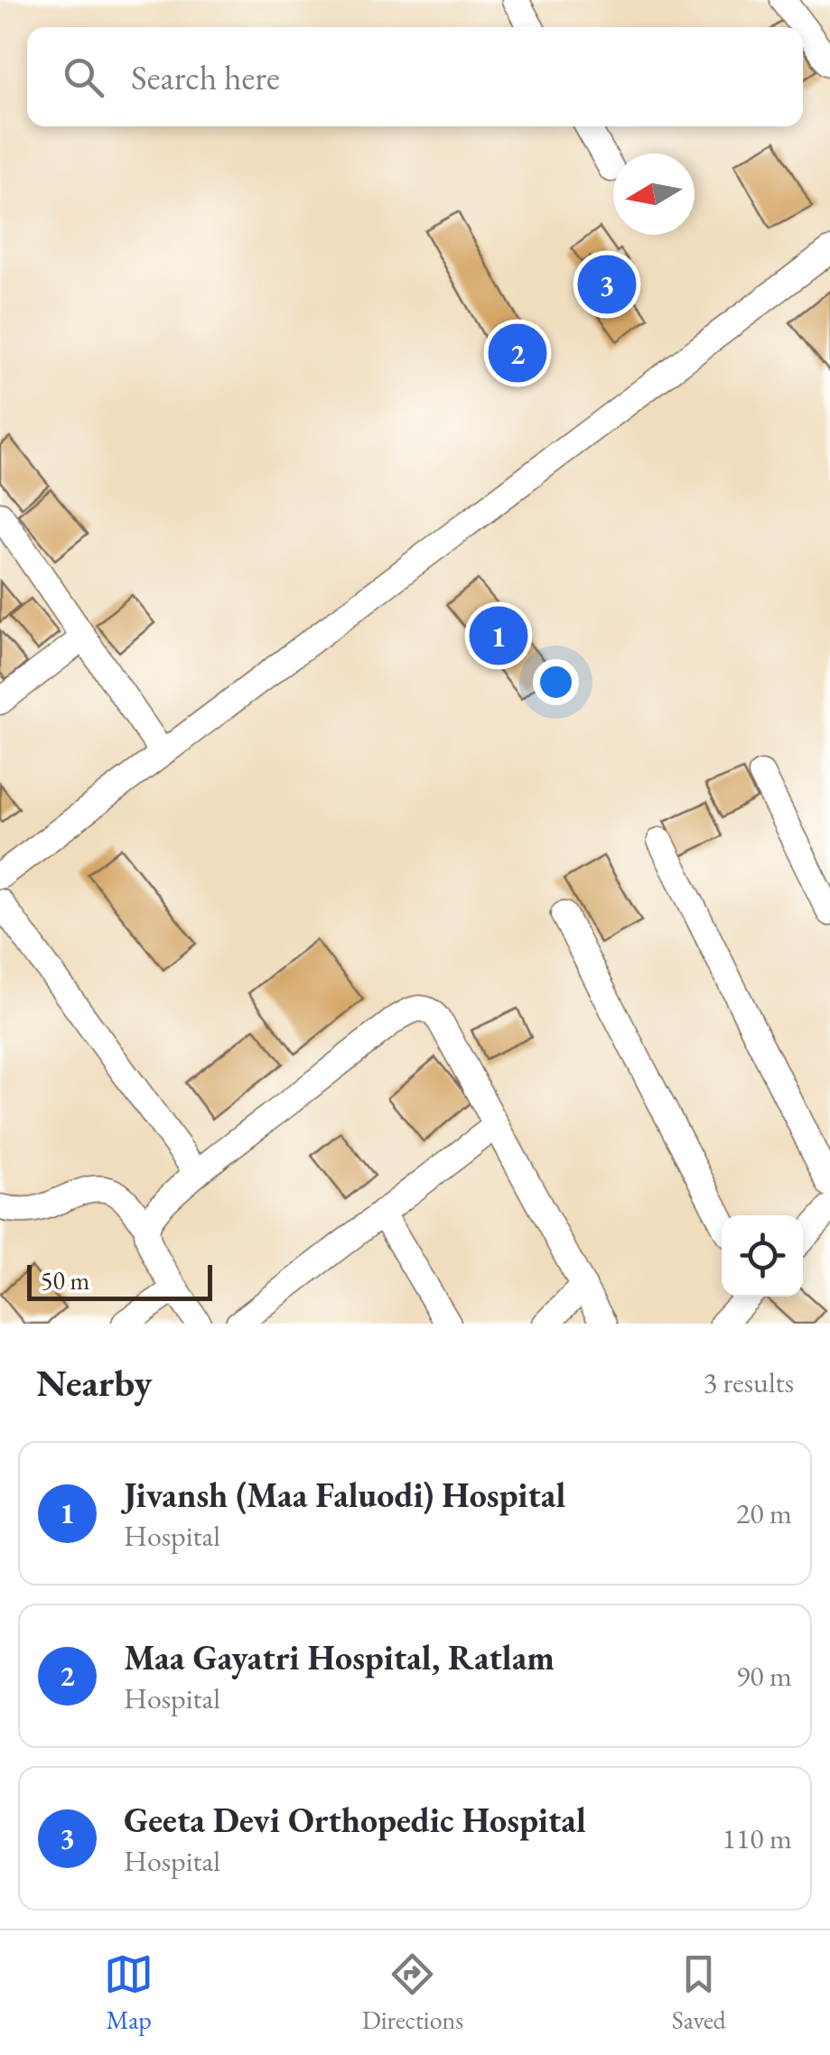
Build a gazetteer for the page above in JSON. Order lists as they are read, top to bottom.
{
  "scale_bar": "50 m",
  "north": "left",
  "page": {
    "search": "Search here",
    "pins": ["3", "2", "1"],
    "scale": "50 m",
    "heading": ["Nearby", "3 results"],
    "list": [
      {
        "mark": "1",
        "name": "Jivansh (Maa Faluodi) Hospital",
        "note": "Hospital",
        "value": "20 m"
      },
      {
        "mark": "2",
        "name": "Maa Gayatri Hospital, Ratlam",
        "note": "Hospital",
        "value": "90 m"
      },
      {
        "mark": "3",
        "name": "Geeta Devi Orthopedic Hospital",
        "note": "Hospital",
        "value": "110 m"
      }
    ],
    "nav": ["Map", "Directions", "Saved"]
  }
}
